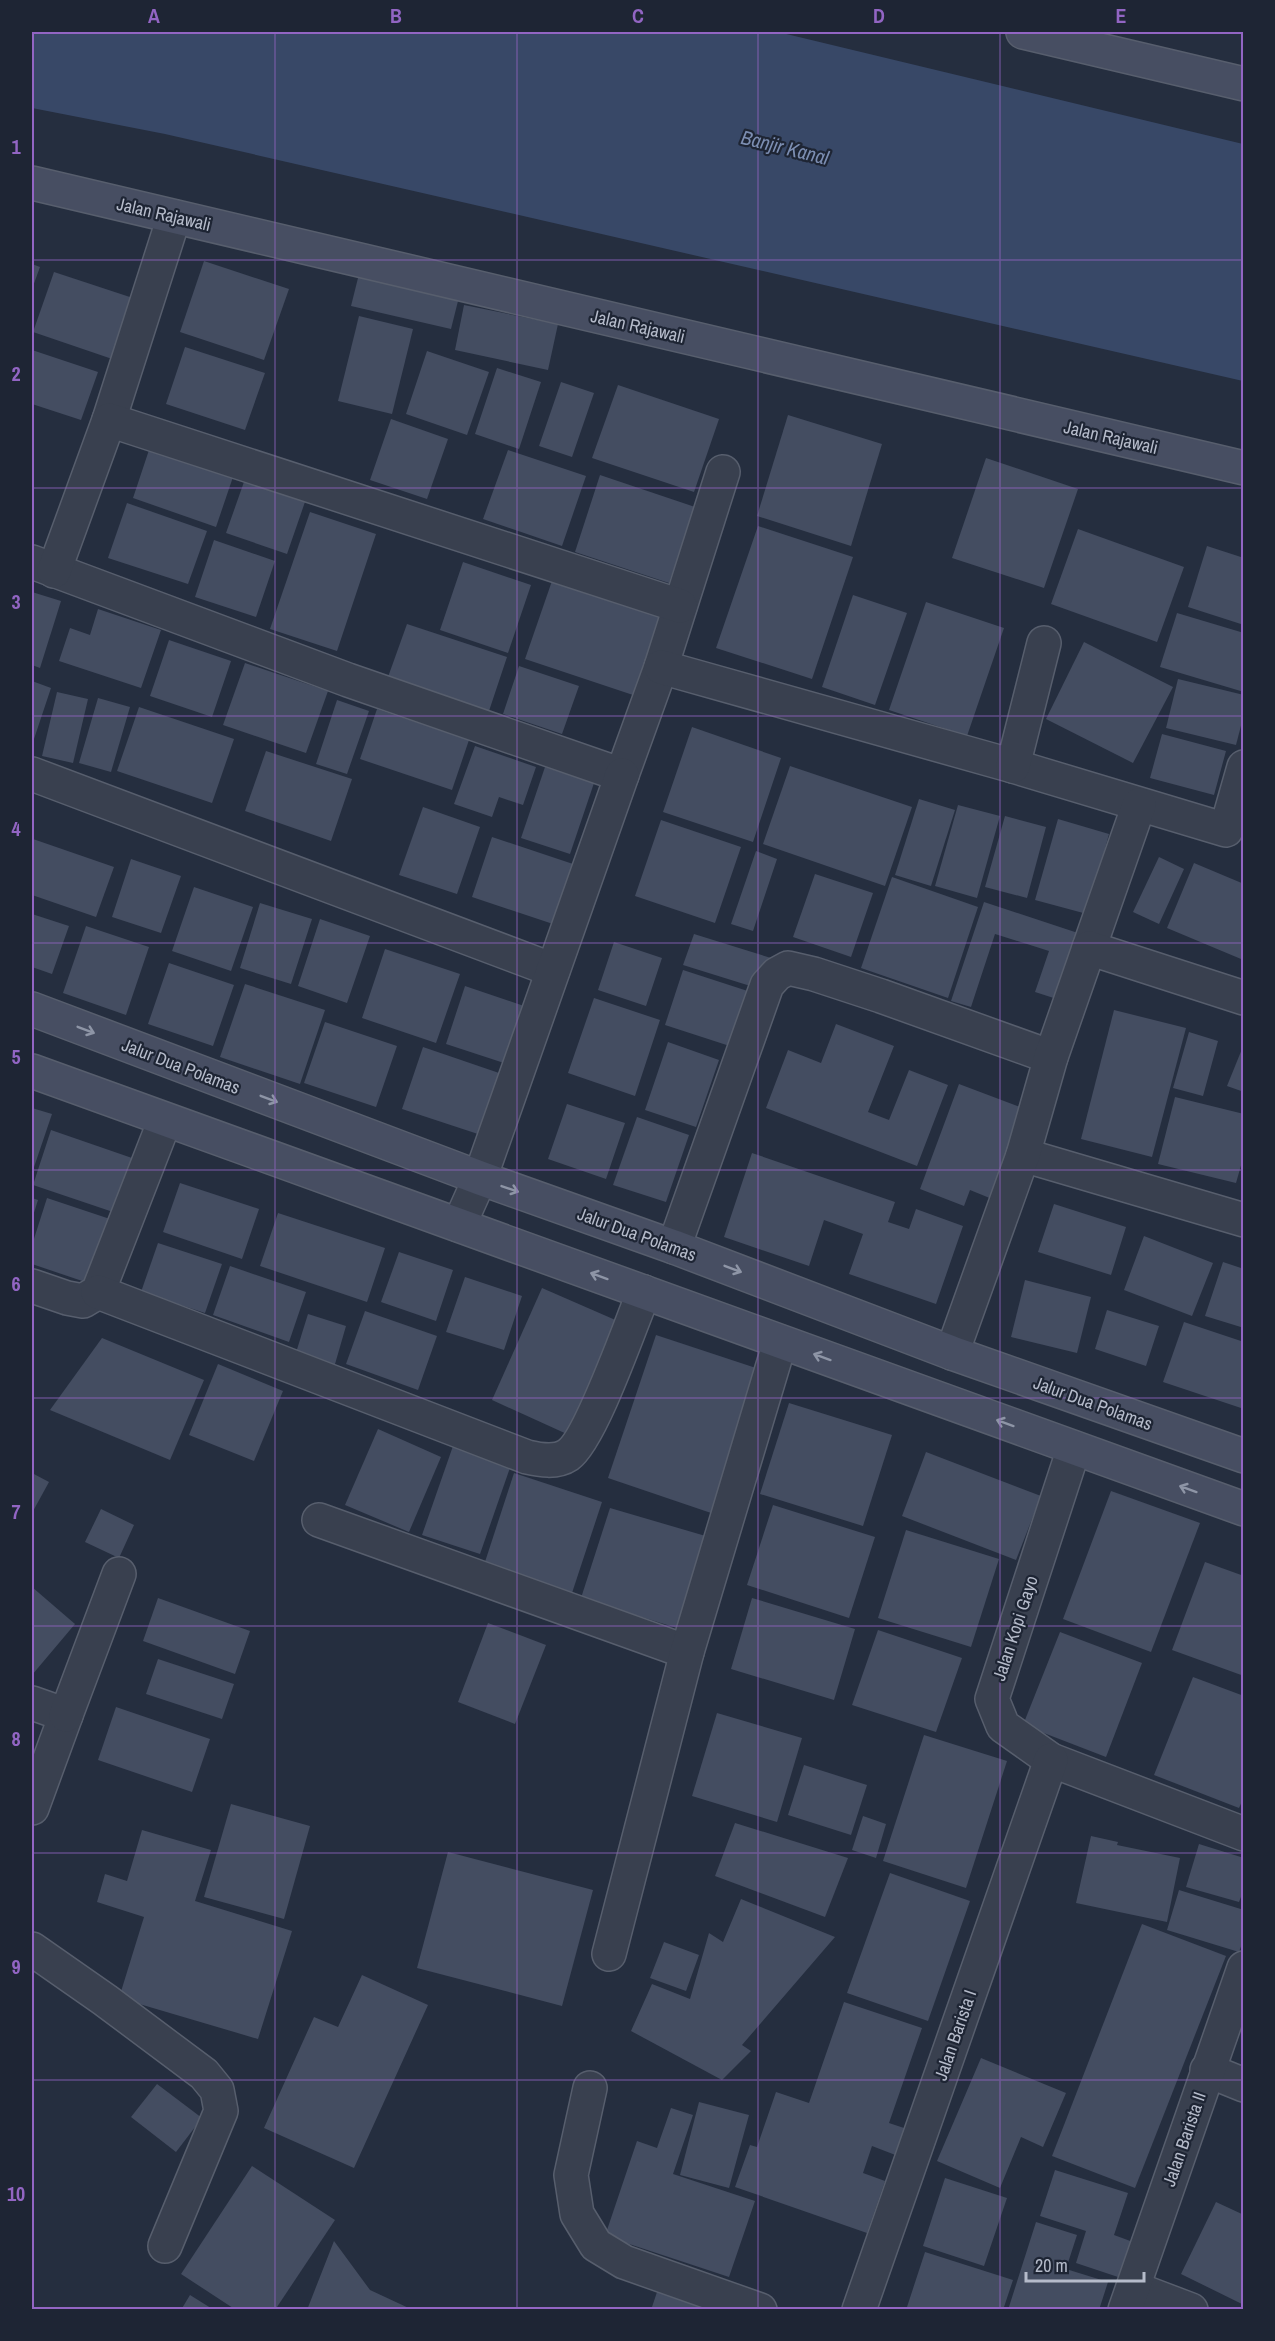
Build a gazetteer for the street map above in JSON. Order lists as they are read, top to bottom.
{
  "streets": {
    "street": [
      "Jalan Rajawali",
      "Jalur Dua Polamas",
      "Jalan Kopi Gayo",
      "Jalan Barista I",
      "Jalan Barista II"
    ]
  },
  "crossings": [
    ["Jalan Kopi Gayo", "Jalan Barista I"]
  ],
  "water": ["Banjir Kanal"],
  "scale_bar": "20 m",
  "grid": {
    "columns": [
      "A",
      "B",
      "C",
      "D",
      "E"
    ],
    "rows": [
      "1",
      "2",
      "3",
      "4",
      "5",
      "6",
      "7",
      "8",
      "9",
      "10"
    ]
  }
}
